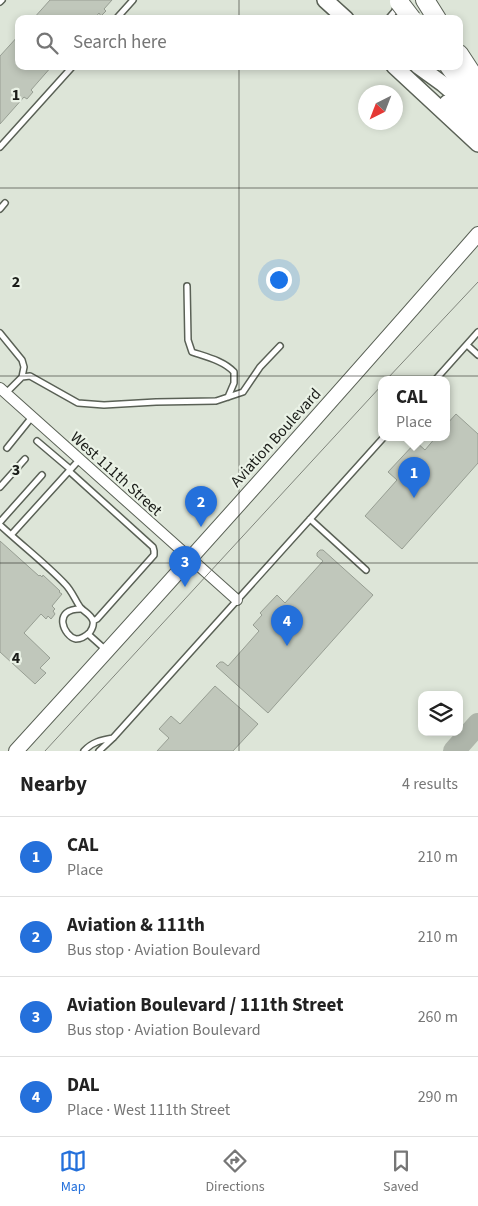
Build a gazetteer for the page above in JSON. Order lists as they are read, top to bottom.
{
  "streets": {
    "main road": ["Aviation Boulevard"],
    "street": ["West 111th Street"]
  },
  "crossings": [
    ["Aviation Boulevard", "West 111th Street"]
  ],
  "north": "bottom left",
  "page": {
    "search": "Search here",
    "popup": ["CAL", "Place"],
    "pins": [
      "1",
      "2",
      "3",
      "4"
    ],
    "heading": ["Nearby", "4 results"],
    "list": [
      {
        "mark": "1",
        "name": "CAL",
        "note": "Place",
        "value": "210 m"
      },
      {
        "mark": "2",
        "name": "Aviation & 111th",
        "note": "Bus stop · Aviation Boulevard",
        "value": "210 m"
      },
      {
        "mark": "3",
        "name": "Aviation Boulevard / 111th Street",
        "note": "Bus stop · Aviation Boulevard",
        "value": "260 m"
      },
      {
        "mark": "4",
        "name": "DAL",
        "note": "Place · West 111th Street",
        "value": "290 m"
      }
    ],
    "nav": ["Map", "Directions", "Saved"]
  },
  "grid": {
    "rows": [
      "1",
      "2",
      "3",
      "4"
    ]
  }
}
